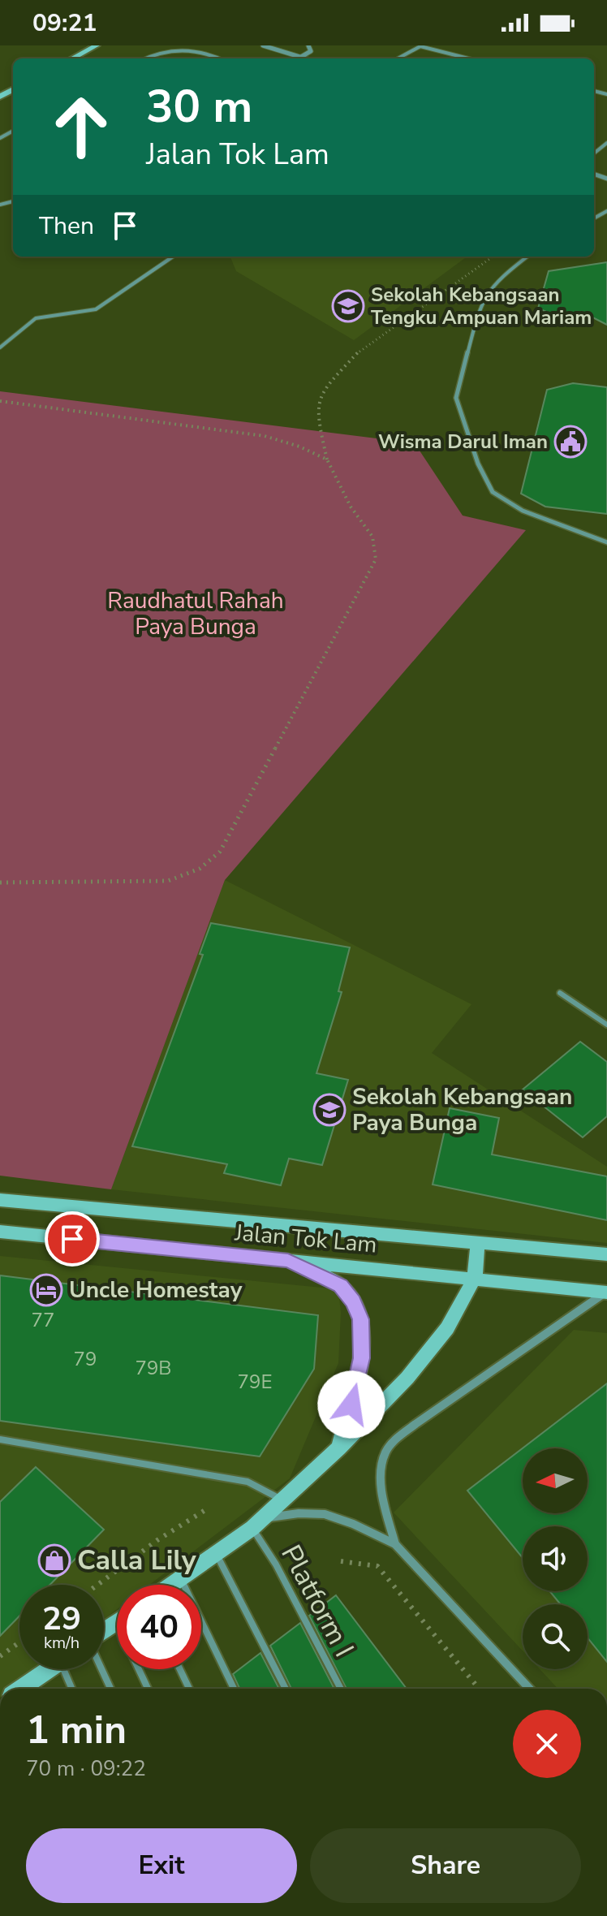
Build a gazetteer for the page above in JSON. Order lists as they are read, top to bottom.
{
  "streets": {
    "street": ["Jalan Tok Lam"],
    "lane": ["Platform I"]
  },
  "parks": ["Raudhatul Rahah Paya Bunga"],
  "places": {
    "school or university": ["Sekolah Kebangsaan Tengku Ampuan Mariam", "Sekolah Kebangsaan Paya Bunga"],
    "public building": ["Wisma Darul Iman"],
    "hotel": ["Uncle Homestay"],
    "shop": ["Calla Lily"]
  },
  "house_numbers": [
    "77",
    "79",
    "79B",
    "79E"
  ],
  "north": "left",
  "page": {
    "status": "09:21",
    "turn": ["30 m", "Jalan Tok Lam"],
    "then": "Then",
    "speed": "29 km/h",
    "limit": "40",
    "heading": ["1 min", "70 m · 09:22"],
    "buttons": ["Exit", "Share"]
  }
}
